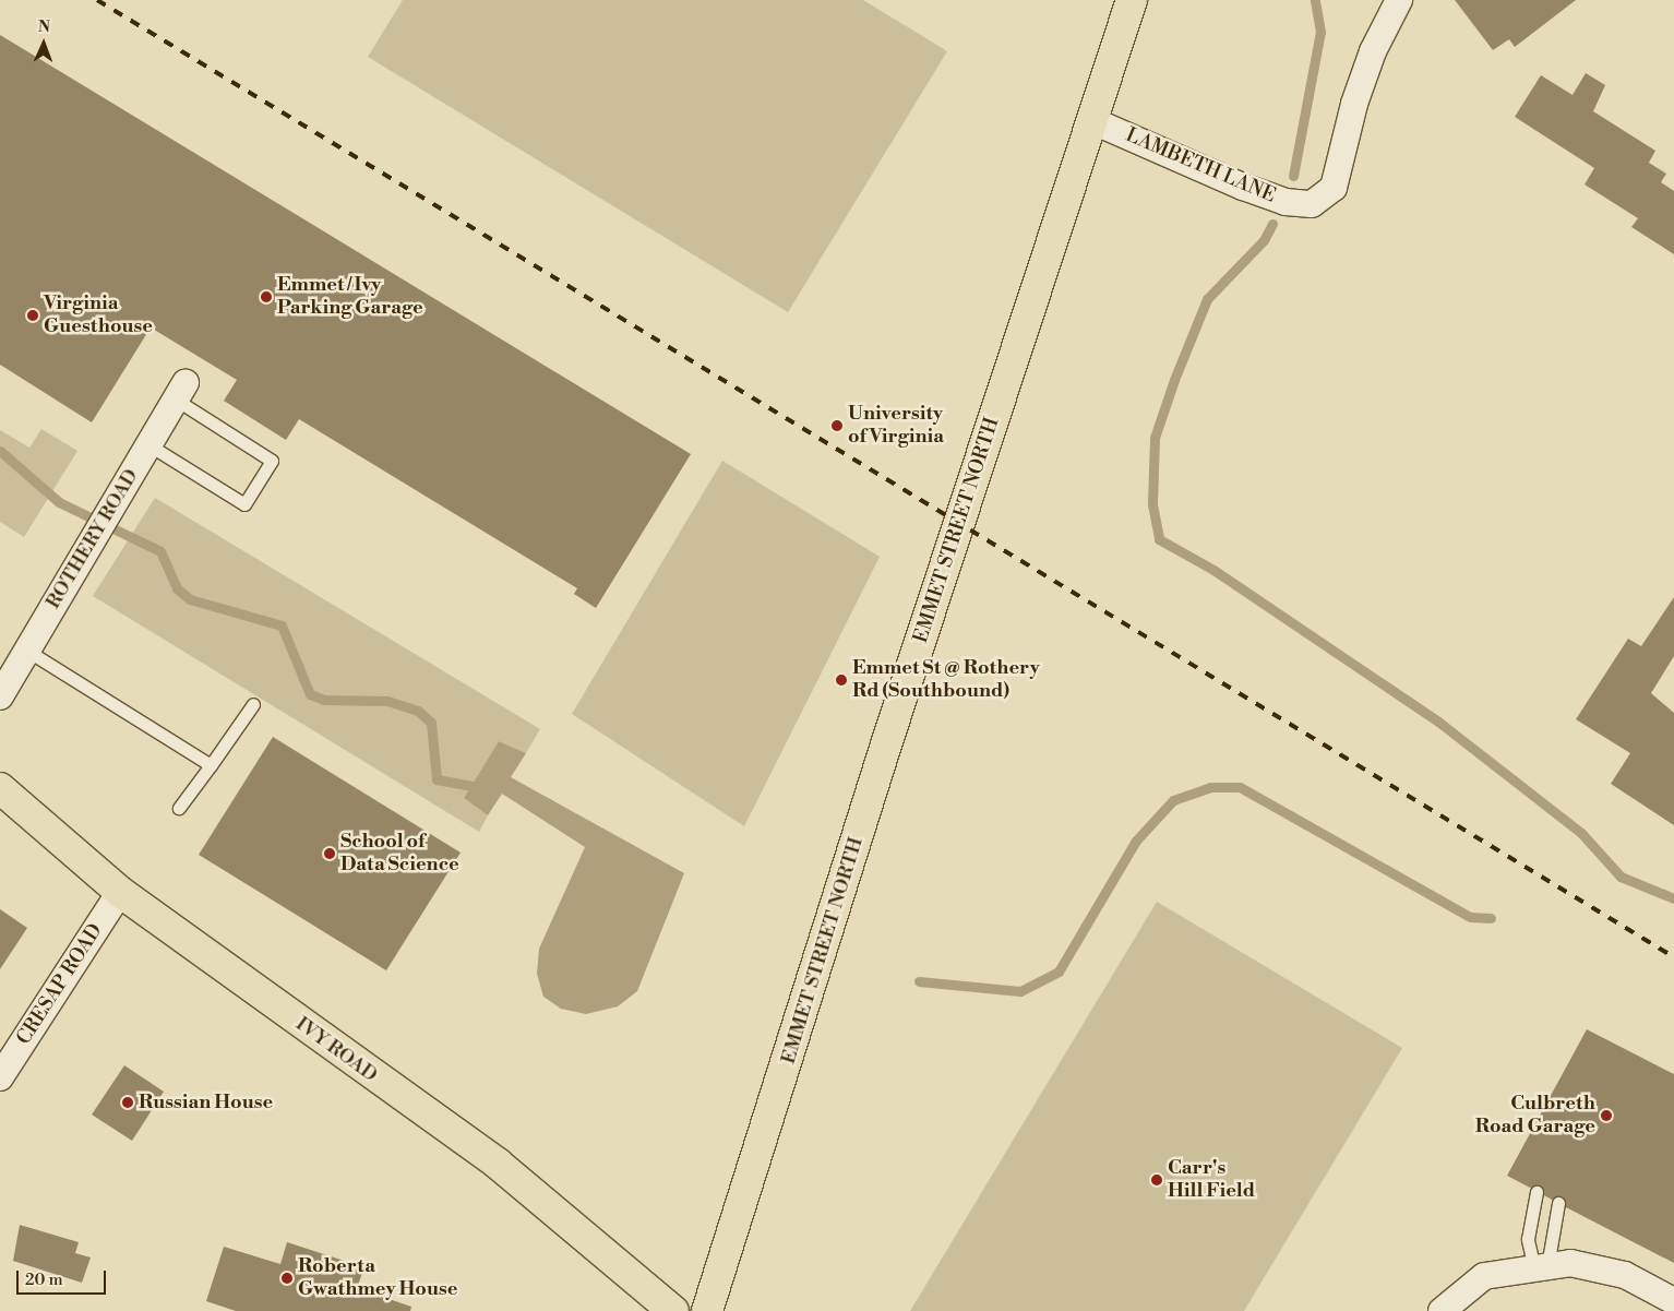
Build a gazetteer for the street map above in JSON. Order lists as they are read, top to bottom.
{
  "streets": {
    "main road": ["EMMET STREET NORTH", "IVY ROAD"],
    "street": ["LAMBETH LANE", "ROTHERY ROAD", "CRESAP ROAD"]
  },
  "crossings": [
    ["LAMBETH LANE", "EMMET STREET NORTH"],
    ["CRESAP ROAD", "IVY ROAD"]
  ],
  "places": [
    "Emmet / Ivy Parking Garage",
    "Virginia Guesthouse",
    "University of Virginia",
    "Emmet St @ Rothery Rd (Southbound)",
    "School of Data Science",
    "Russian House",
    "Culbreth Road Garage",
    "Carr's Hill Field",
    "Roberta Gwathmey House"
  ],
  "scale_bar": "20 m",
  "north": "top"
}
